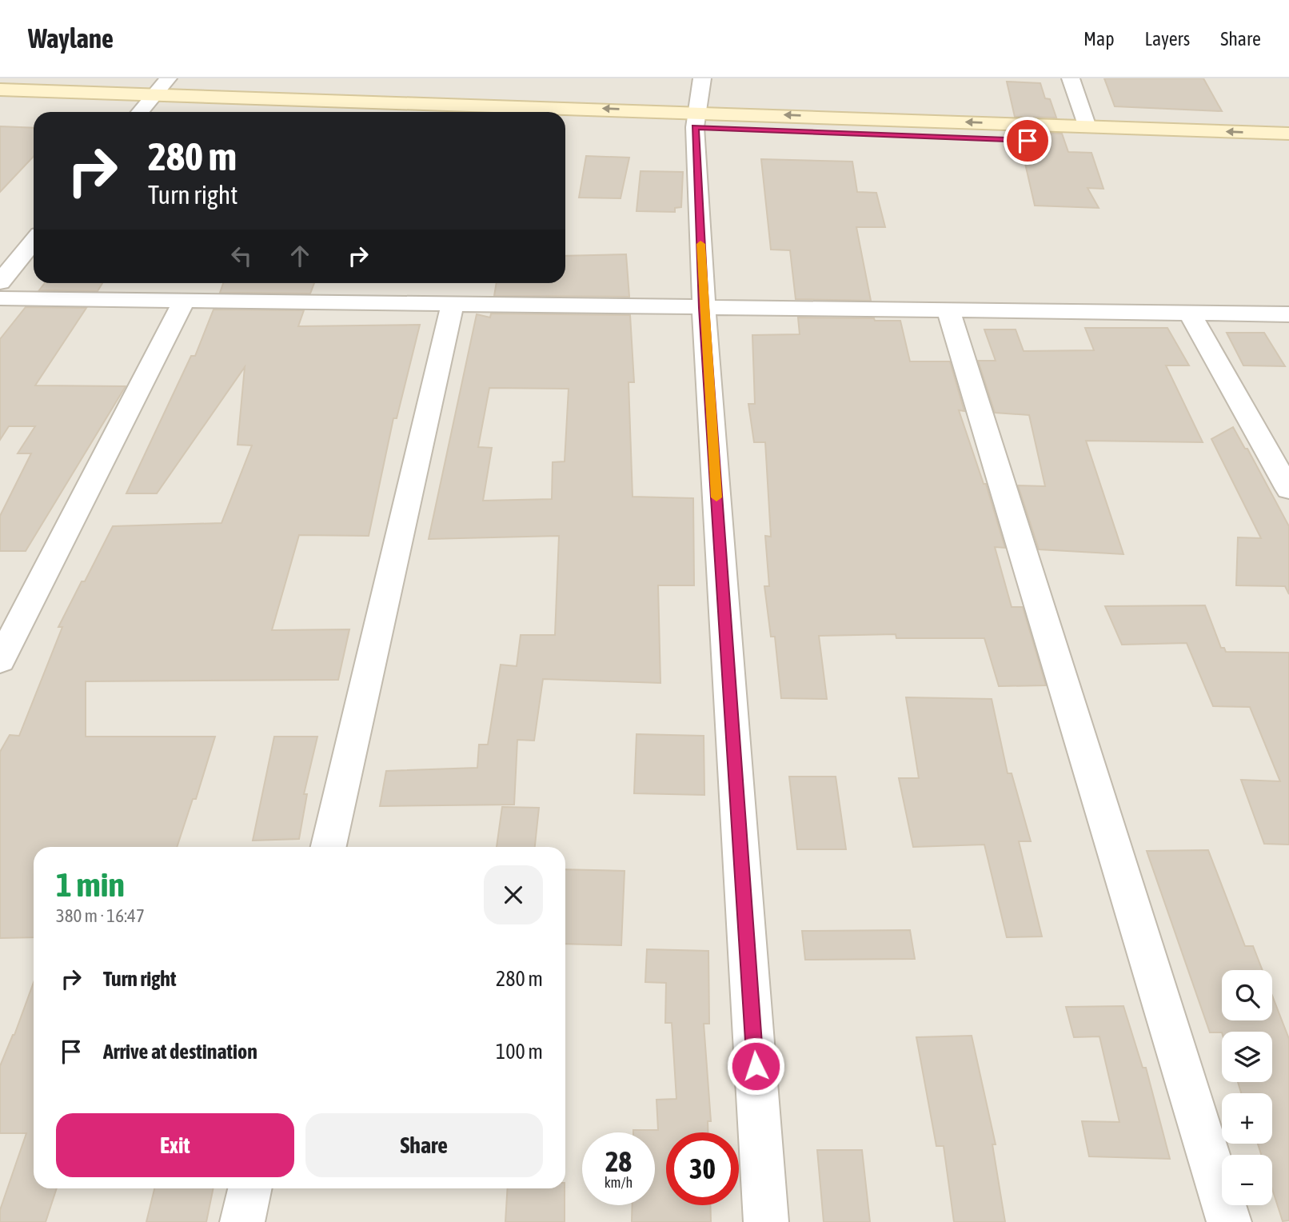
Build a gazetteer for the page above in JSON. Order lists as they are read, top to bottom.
{
  "page": {
    "header": "Waylane",
    "nav": ["Map", "Layers", "Share"],
    "turn": ["280 m", "Turn right"],
    "heading": ["1 min", "380 m · 16:47"],
    "list": [
      {
        "name": "Turn right",
        "value": "280 m"
      },
      {
        "name": "Arrive at destination",
        "value": "100 m"
      }
    ],
    "map_buttons": ["+", "−"],
    "buttons": ["Exit", "Share"],
    "speed": "28 km/h",
    "limit": "30"
  }
}
